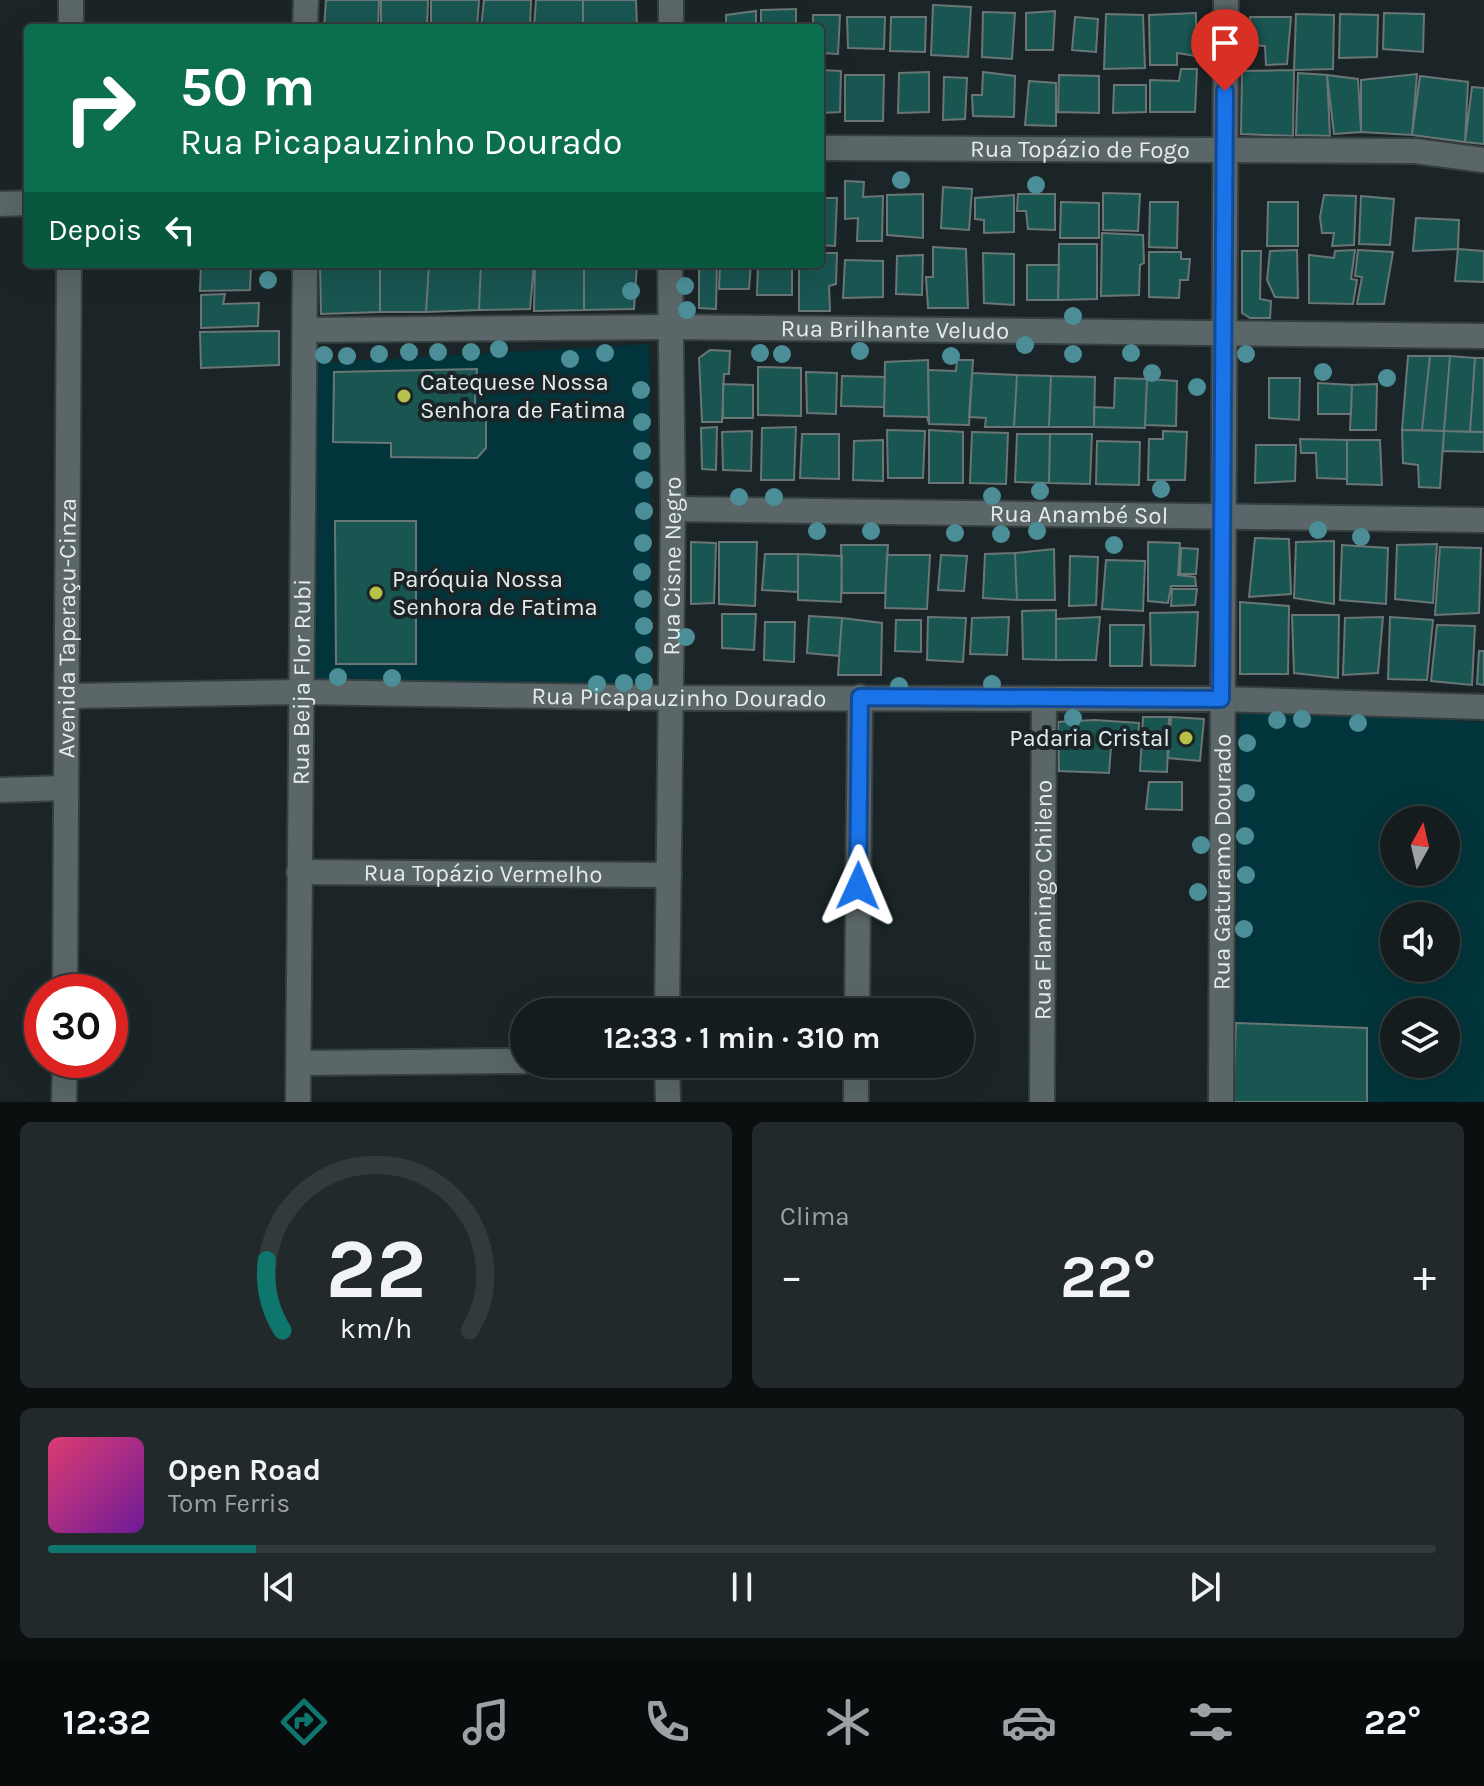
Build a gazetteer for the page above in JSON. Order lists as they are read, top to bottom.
{
  "streets": {
    "street": [
      "Rua Topázio de Fogo",
      "Rua Brilhante Veludo",
      "Rua Anambé Sol",
      "Rua Cisne Negro",
      "Avenida Taperaçu-Cinza",
      "Rua Beija Flor Rubi",
      "Rua Picapauzinho Dourado",
      "Rua Gaturamo Dourado",
      "Rua Topázio Vermelho",
      "Rua Flamingo Chileno"
    ]
  },
  "crossings": [
    ["Rua Topázio de Fogo", "Rua Gaturamo Dourado"],
    ["Rua Brilhante Veludo", "Rua Cisne Negro"],
    ["Rua Brilhante Veludo", "Rua Beija Flor Rubi"],
    ["Rua Brilhante Veludo", "Rua Gaturamo Dourado"],
    ["Rua Anambé Sol", "Rua Cisne Negro"],
    ["Rua Anambé Sol", "Rua Gaturamo Dourado"],
    ["Rua Cisne Negro", "Rua Picapauzinho Dourado"],
    ["Rua Cisne Negro", "Rua Topázio Vermelho"],
    ["Avenida Taperaçu-Cinza", "Rua Picapauzinho Dourado"],
    ["Rua Beija Flor Rubi", "Rua Picapauzinho Dourado"],
    ["Rua Beija Flor Rubi", "Rua Topázio Vermelho"],
    ["Rua Picapauzinho Dourado", "Rua Gaturamo Dourado"],
    ["Rua Picapauzinho Dourado", "Rua Flamingo Chileno"]
  ],
  "places": ["Catequese Nossa Senhora de Fatima", "Paróquia Nossa Senhora de Fatima", "Padaria Cristal"],
  "north": "top",
  "page": {
    "turn": ["50 m", "Rua Picapauzinho Dourado"],
    "then": "Depois",
    "limit": "30",
    "trip": "12:33 · 1 min · 310 m",
    "tile": "Clima",
    "heat": ["−", "22°", "+"],
    "song": ["Open Road", "Tom Ferris"],
    "tabs": ["12:32", "22°"],
    "gauge": ["22", "km/h"]
  }
}
